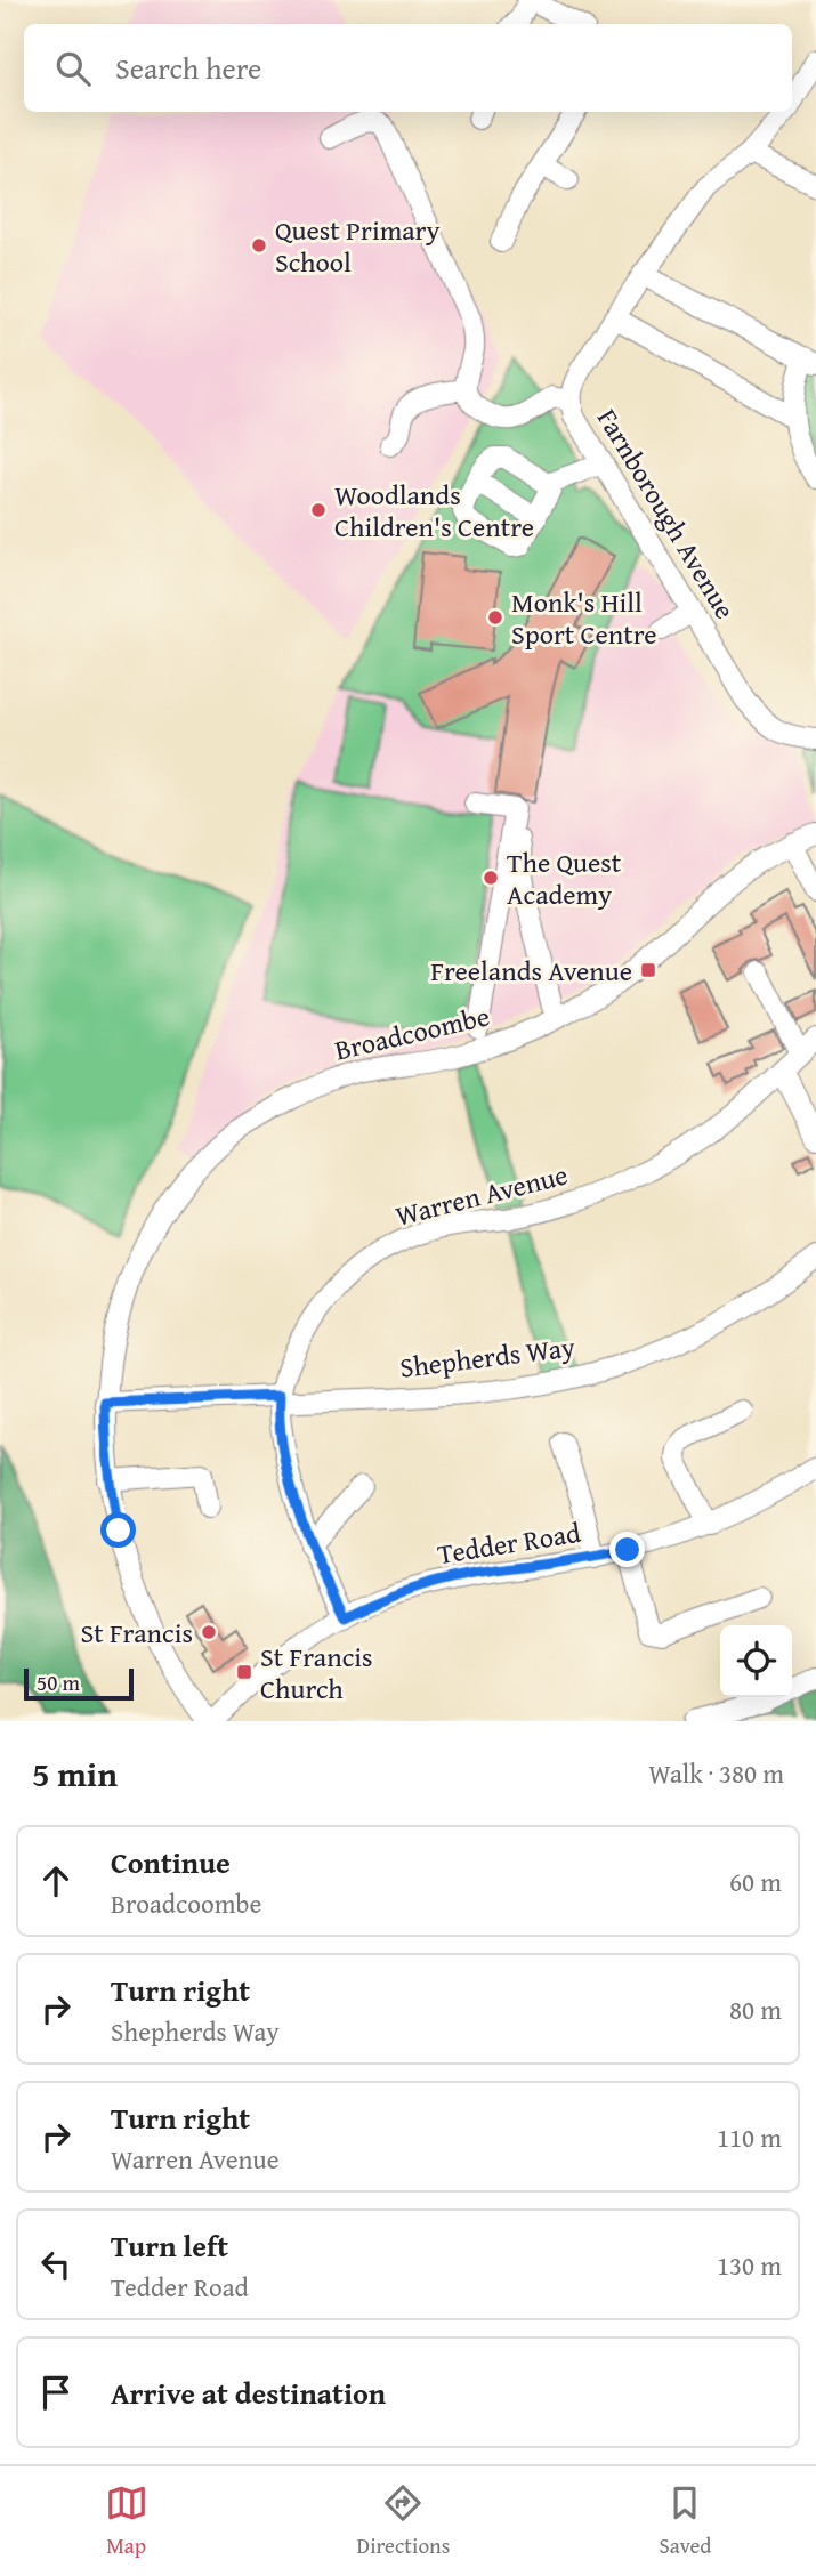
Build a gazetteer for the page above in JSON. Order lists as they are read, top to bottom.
{
  "streets": {
    "street": [
      "Farnborough Avenue",
      "Broadcoombe",
      "Warren Avenue",
      "Shepherds Way",
      "Tedder Road"
    ]
  },
  "crossings": [
    ["Broadcoombe", "Shepherds Way"],
    ["Broadcoombe", "Tedder Road"],
    ["Warren Avenue", "Shepherds Way"],
    ["Warren Avenue", "Tedder Road"]
  ],
  "places": {
    "other": [
      "Quest Primary School",
      "Woodlands Children's Centre",
      "Monk's Hill Sport Centre",
      "The Quest Academy",
      "St Francis"
    ],
    "transit": ["Freelands Avenue", "St Francis Church"]
  },
  "scale_bar": "50 m",
  "page": {
    "search": "Search here",
    "scale": "50 m",
    "heading": ["5 min", "Walk · 380 m"],
    "list": [
      ["Continue", "Broadcoombe", "60 m"],
      ["Turn right", "Shepherds Way", "80 m"],
      ["Turn right", "Warren Avenue", "110 m"],
      ["Turn left", "Tedder Road", "130 m"],
      "Arrive at destination"
    ],
    "nav": ["Map", "Directions", "Saved"]
  }
}
